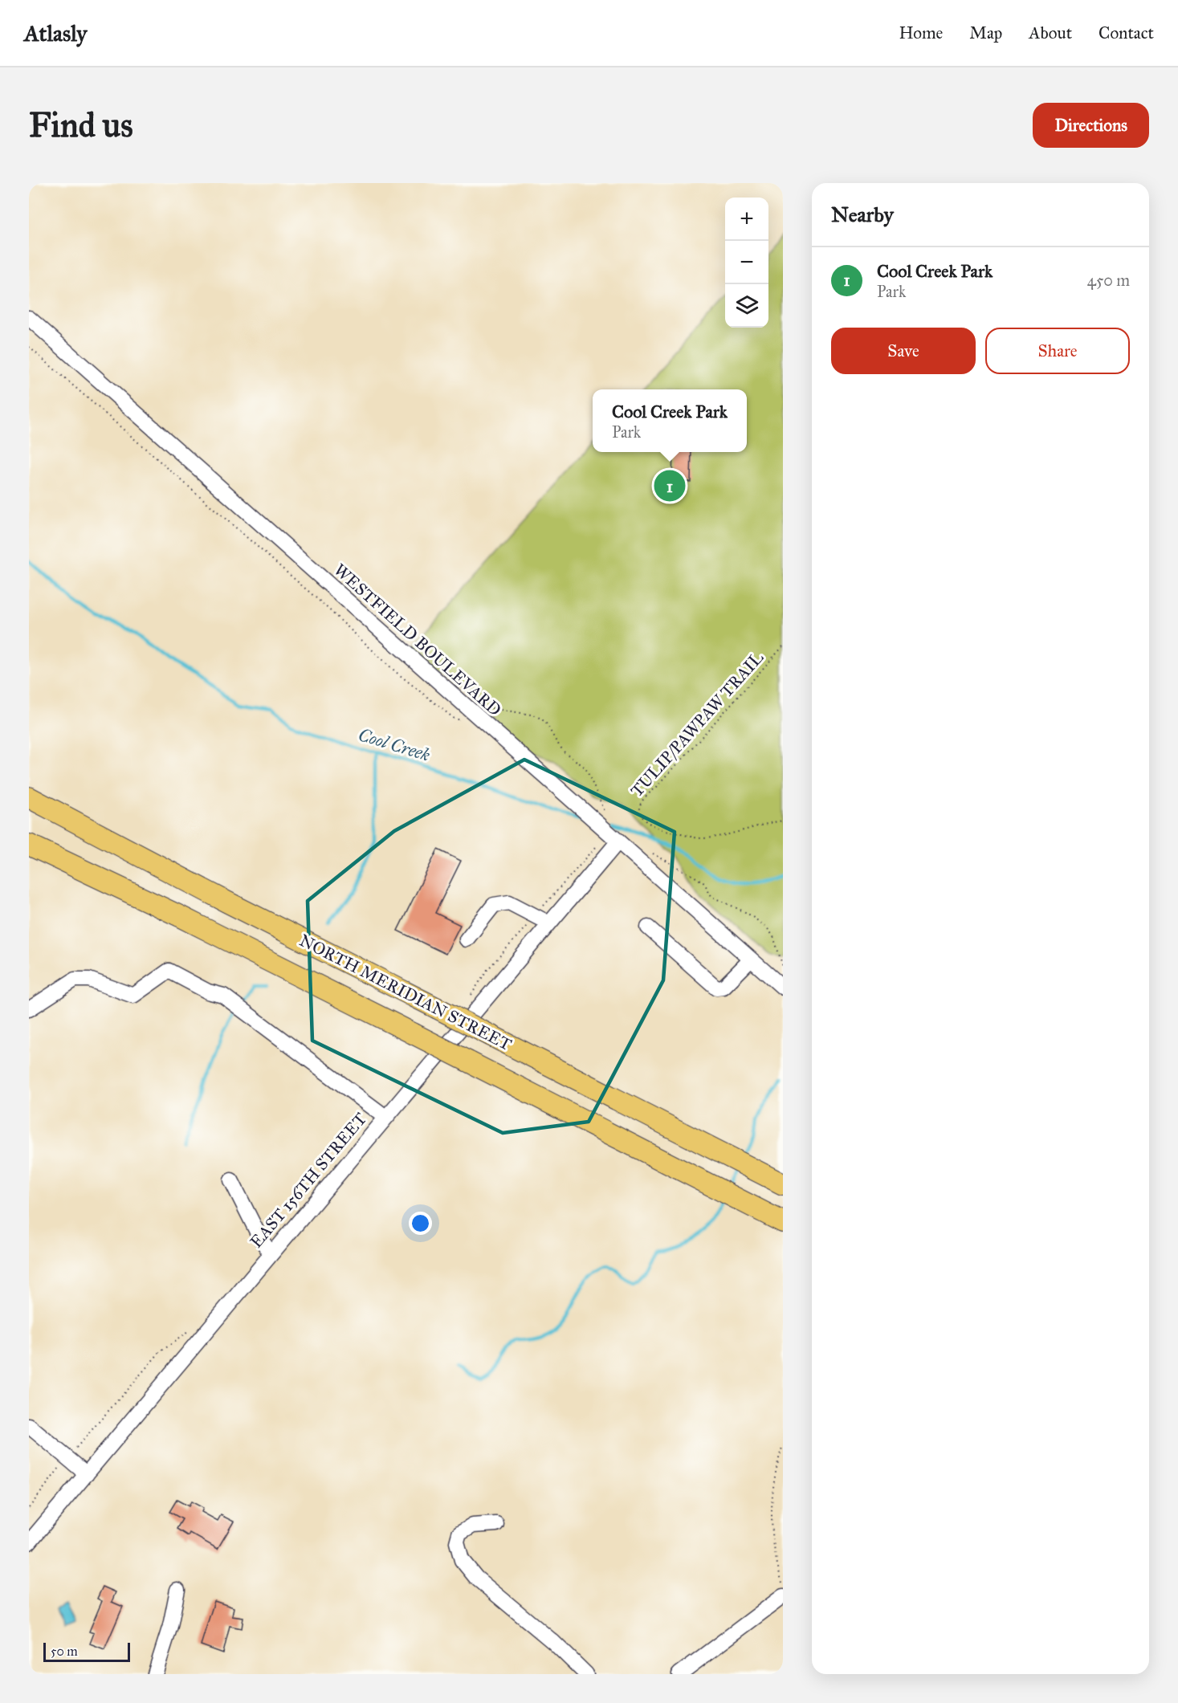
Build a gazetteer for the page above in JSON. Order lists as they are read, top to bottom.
{
  "streets": {
    "highway": ["NORTH MERIDIAN STREET"],
    "street": ["WESTFIELD BOULEVARD", "EAST 156TH STREET"],
    "path": ["TULIP/PAWPAW TRAIL"]
  },
  "crossings": [
    ["WESTFIELD BOULEVARD", "EAST 156TH STREET"]
  ],
  "water": ["Cool Creek"],
  "scale_bar": "50 m",
  "page": {
    "header": "Atlasly",
    "nav": [
      "Home",
      "Map",
      "About",
      "Contact"
    ],
    "buttons": [
      "Directions",
      ["Save", "Share"]
    ],
    "title": "Find us",
    "heading": "Nearby",
    "map_buttons": ["+", "−"],
    "list": [
      {
        "mark": "1",
        "name": "Cool Creek Park",
        "note": "Park",
        "value": "450 m"
      }
    ],
    "popup": ["Cool Creek Park", "Park"],
    "pins": "1",
    "scale": "50 m"
  }
}
